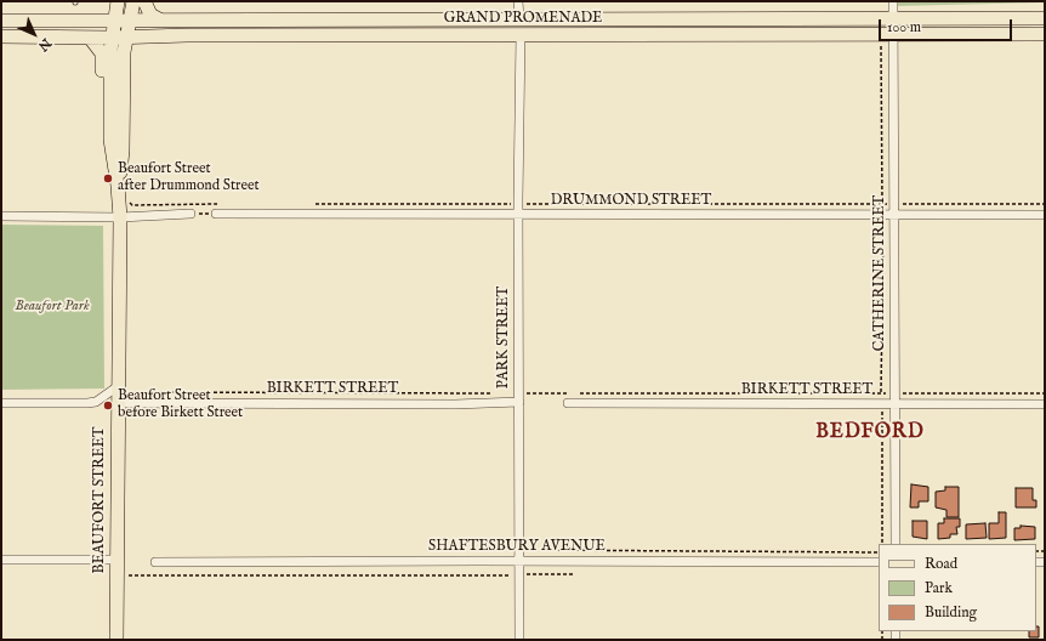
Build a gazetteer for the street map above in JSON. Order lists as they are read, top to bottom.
{
  "streets": {
    "main road": ["GRAND PROMENADE", "BEAUFORT STREET"],
    "street": [
      "DRUMMOND STREET",
      "CATHERINE STREET",
      "PARK STREET",
      "BIRKETT STREET",
      "SHAFTESBURY AVENUE"
    ]
  },
  "crossings": [
    ["GRAND PROMENADE", "CATHERINE STREET"],
    ["GRAND PROMENADE", "PARK STREET"],
    ["GRAND PROMENADE", "BEAUFORT STREET"],
    ["DRUMMOND STREET", "CATHERINE STREET"],
    ["DRUMMOND STREET", "PARK STREET"],
    ["CATHERINE STREET", "BIRKETT STREET"],
    ["PARK STREET", "BIRKETT STREET"],
    ["PARK STREET", "SHAFTESBURY AVENUE"],
    ["BIRKETT STREET", "BEAUFORT STREET"]
  ],
  "districts": ["BEDFORD"],
  "parks": ["Beaufort Park"],
  "places": ["Beaufort Street after Drummond Street", "Beaufort Street before Birkett Street"],
  "legend": ["Road", "Park", "Building"],
  "scale_bar": "100 m",
  "north": "bottom right"
}
